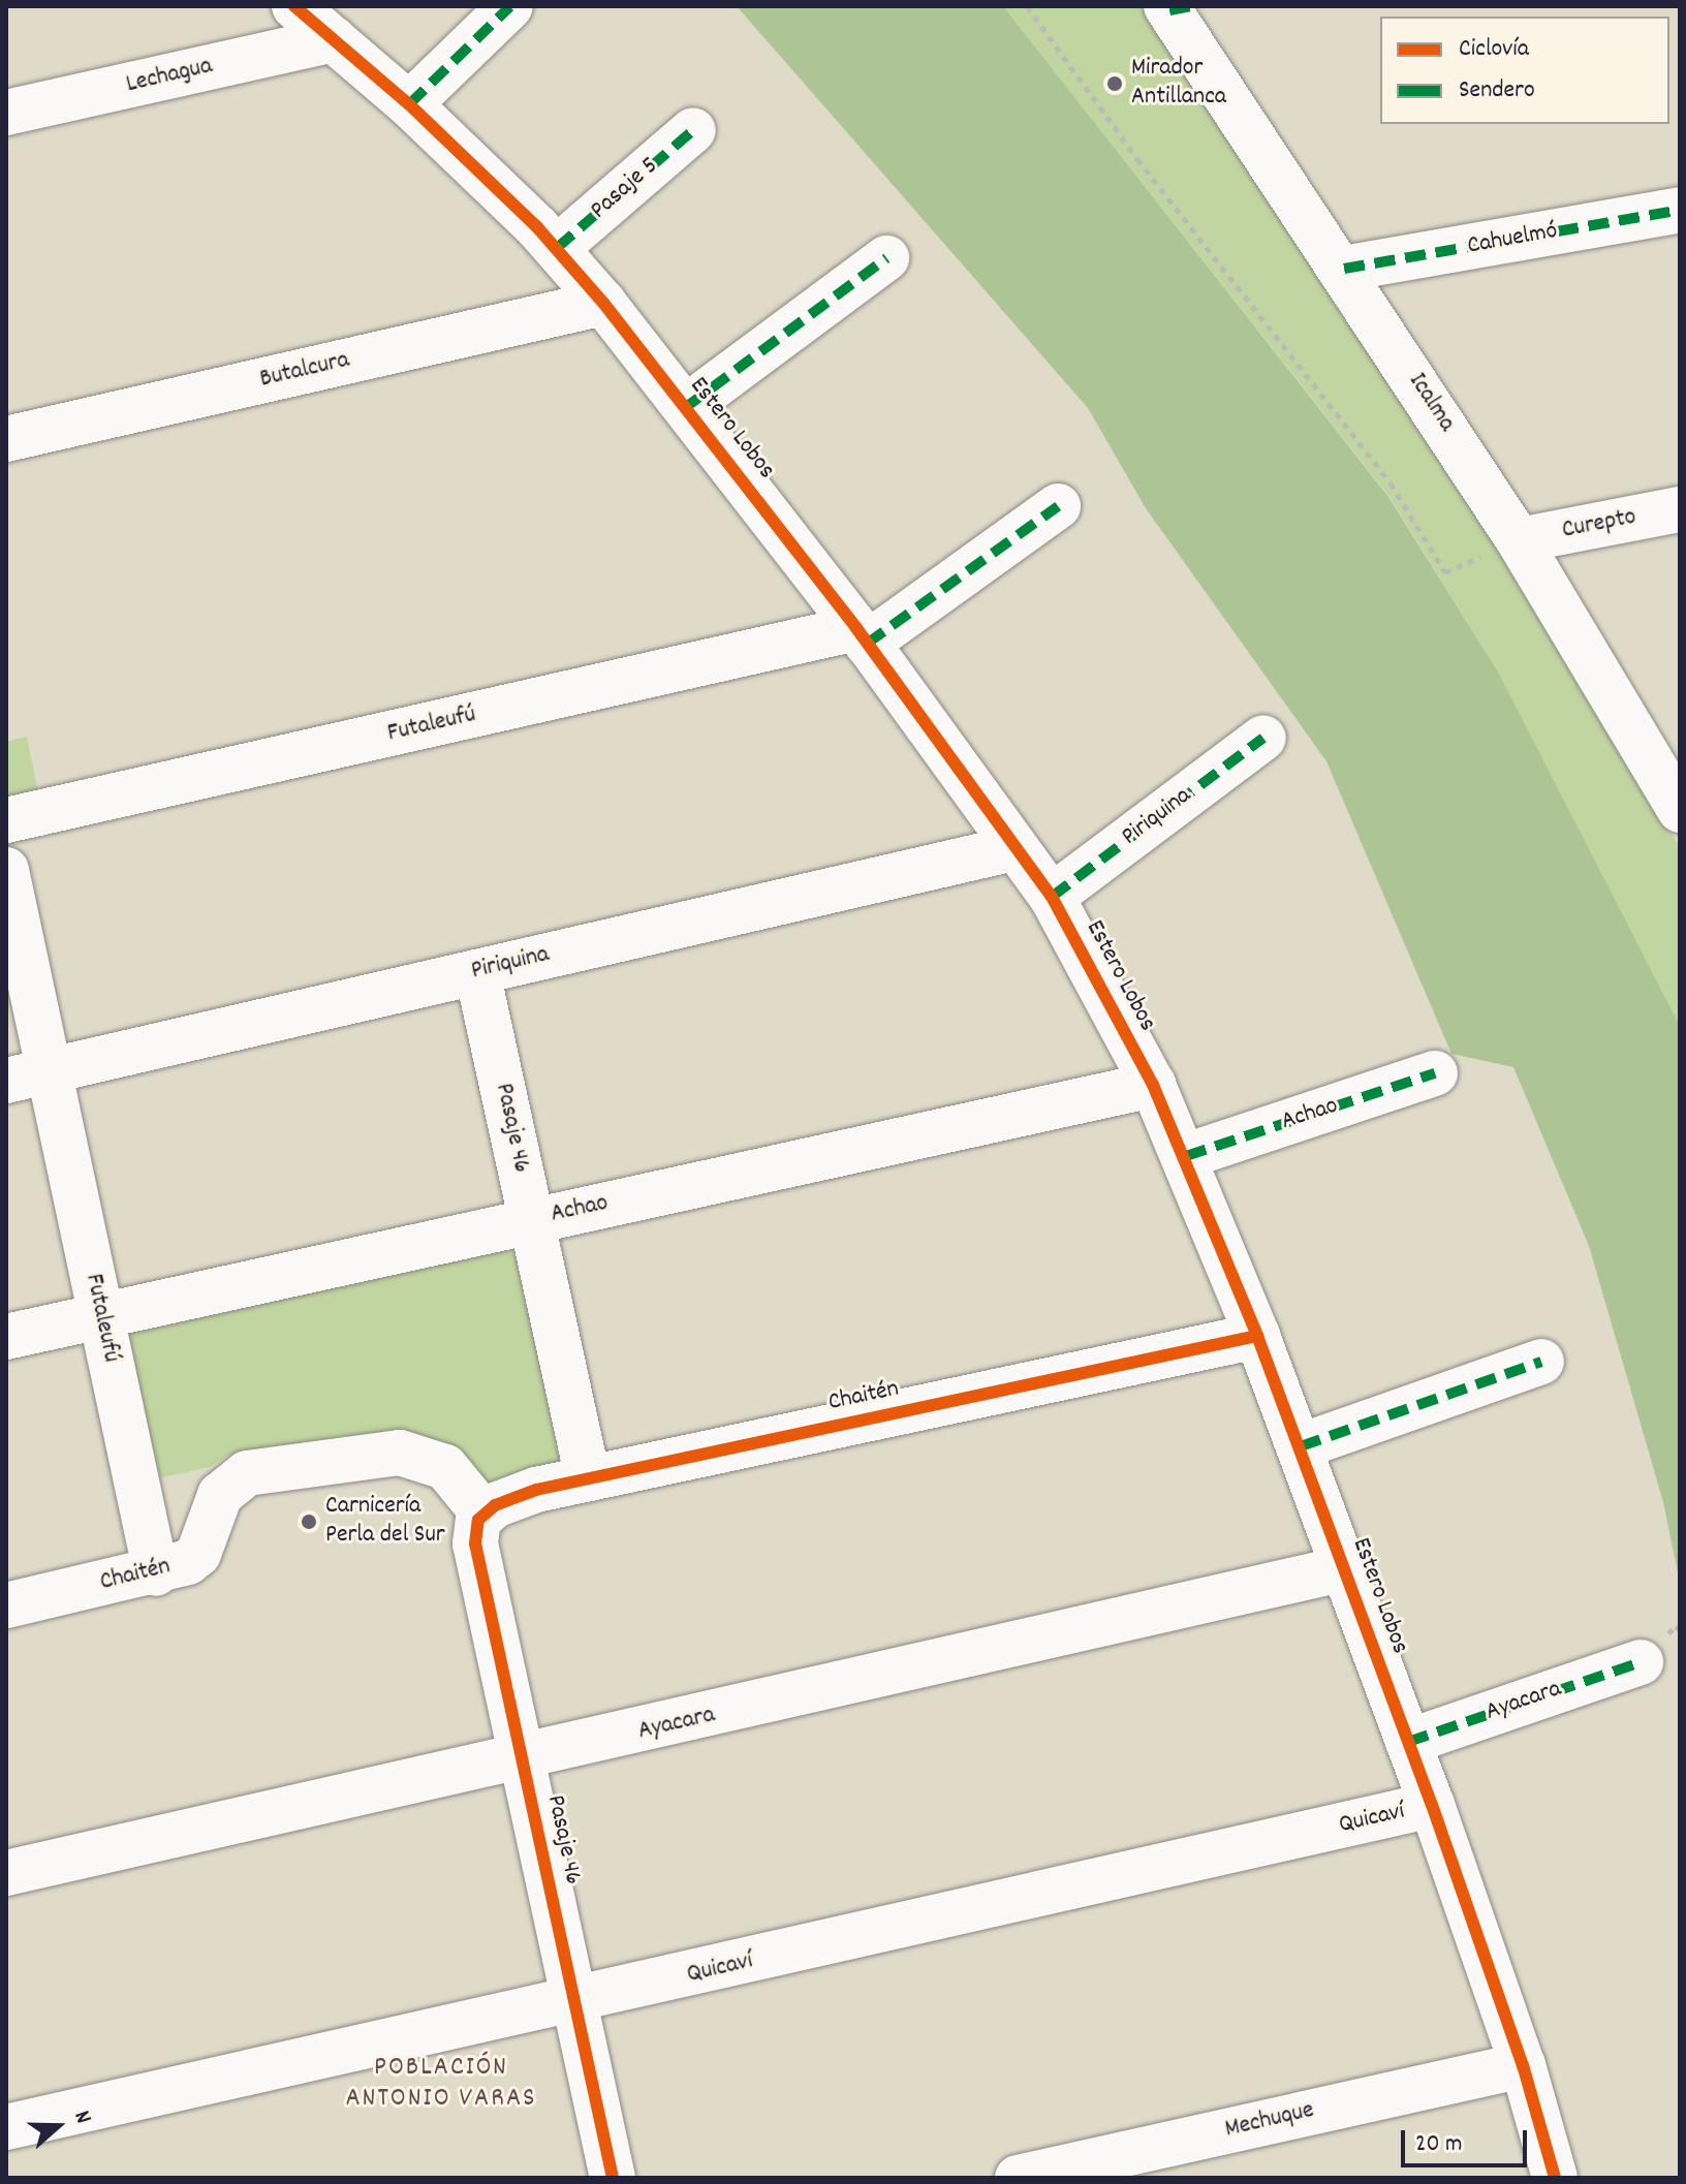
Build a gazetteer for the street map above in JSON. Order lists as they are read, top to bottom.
{
  "streets": {
    "street": [
      "Lechagua",
      "Pasaje 5",
      "Cahuelmó",
      "Butalcura",
      "Icalma",
      "Estero Lobos",
      "Curepto",
      "Futaleufú",
      "Piriquina",
      "Achao",
      "Pasaje 46",
      "Chaitén",
      "Ayacara",
      "Quicaví",
      "Mechuque"
    ]
  },
  "crossings": [
    ["Lechagua", "Estero Lobos"],
    ["Pasaje 5", "Estero Lobos"],
    ["Cahuelmó", "Icalma"],
    ["Butalcura", "Estero Lobos"],
    ["Icalma", "Curepto"],
    ["Estero Lobos", "Futaleufú"],
    ["Estero Lobos", "Piriquina"],
    ["Estero Lobos", "Achao"],
    ["Estero Lobos", "Chaitén"],
    ["Estero Lobos", "Ayacara"],
    ["Estero Lobos", "Quicaví"],
    ["Estero Lobos", "Mechuque"],
    ["Futaleufú", "Piriquina"],
    ["Futaleufú", "Achao"],
    ["Futaleufú", "Chaitén"],
    ["Piriquina", "Pasaje 46"],
    ["Achao", "Pasaje 46"],
    ["Pasaje 46", "Chaitén"],
    ["Pasaje 46", "Ayacara"],
    ["Pasaje 46", "Quicaví"]
  ],
  "districts": ["POBLACIÓN ANTONIO VARAS"],
  "places": ["Mirador Antillanca", "Carnicería Perla del Sur"],
  "legend": ["Ciclovía", "Sendero"],
  "scale_bar": "20 m",
  "north": "right"
}
